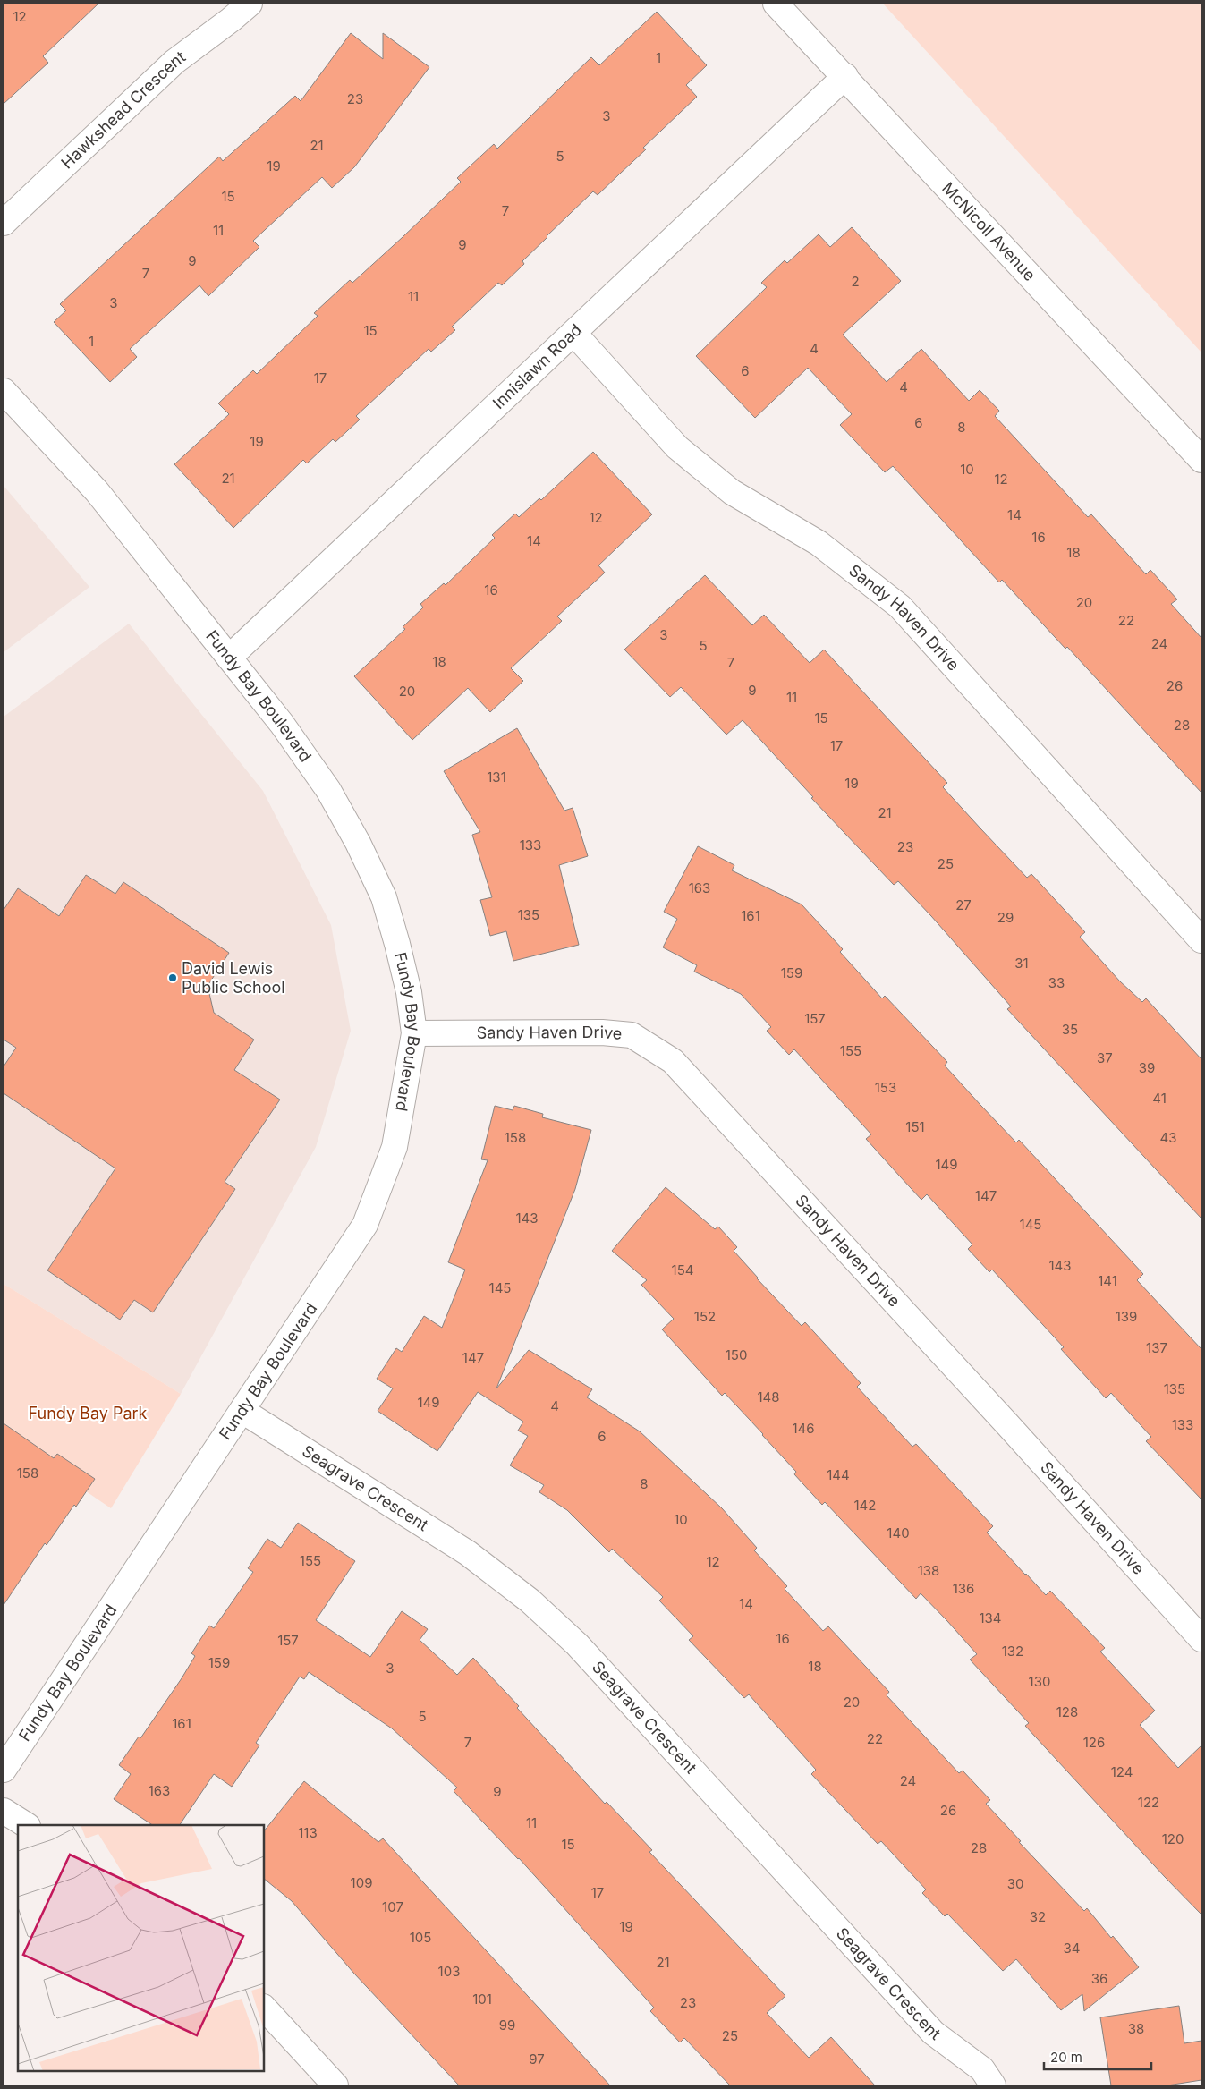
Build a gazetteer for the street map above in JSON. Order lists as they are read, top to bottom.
{
  "streets": {
    "street": [
      "Hawkshead Crescent",
      "McNicoll Avenue",
      "Innislawn Road",
      "Sandy Haven Drive",
      "Fundy Bay Boulevard",
      "Seagrave Crescent"
    ]
  },
  "crossings": [
    ["McNicoll Avenue", "Innislawn Road"],
    ["Innislawn Road", "Sandy Haven Drive"],
    ["Innislawn Road", "Fundy Bay Boulevard"],
    ["Sandy Haven Drive", "Fundy Bay Boulevard"],
    ["Fundy Bay Boulevard", "Seagrave Crescent"]
  ],
  "parks": ["Fundy Bay Park"],
  "places": ["David Lewis Public School"],
  "house_numbers": [
    "12",
    "1",
    "23",
    "3",
    "21",
    "5",
    "19",
    "15",
    "7",
    "11",
    "9",
    "9",
    "7",
    "2",
    "11",
    "3",
    "15",
    "1",
    "4",
    "6",
    "17",
    "4",
    "6",
    "8",
    "19",
    "10",
    "21",
    "12",
    "14",
    "12",
    "16",
    "14",
    "18",
    "16",
    "20",
    "22",
    "3",
    "24",
    "5",
    "18",
    "7",
    "26",
    "9",
    "20",
    "11",
    "15",
    "28",
    "17",
    "131",
    "19",
    "21",
    "133",
    "23",
    "25",
    "163",
    "27",
    "135",
    "161",
    "29",
    "31",
    "159",
    "33",
    "157",
    "35",
    "155",
    "37",
    "39",
    "153",
    "41",
    "151",
    "158",
    "43",
    "149",
    "147",
    "143",
    "145",
    "143",
    "154",
    "141",
    "145",
    "152",
    "139",
    "137",
    "150",
    "147",
    "135",
    "148",
    "149",
    "4",
    "133",
    "146",
    "6",
    "158",
    "144",
    "8",
    "142",
    "10",
    "140",
    "155",
    "12",
    "138",
    "136",
    "14",
    "134",
    "16",
    "157",
    "132",
    "159",
    "18",
    "3",
    "130",
    "20",
    "128",
    "5",
    "161",
    "22",
    "7",
    "126",
    "124",
    "24",
    "163",
    "9",
    "122",
    "26",
    "11",
    "113",
    "120",
    "15",
    "28",
    "109",
    "30",
    "17",
    "107",
    "32",
    "19",
    "105",
    "34",
    "21",
    "103",
    "36",
    "101",
    "23",
    "99",
    "38",
    "25",
    "97"
  ],
  "scale_bar": "20 m"
}
